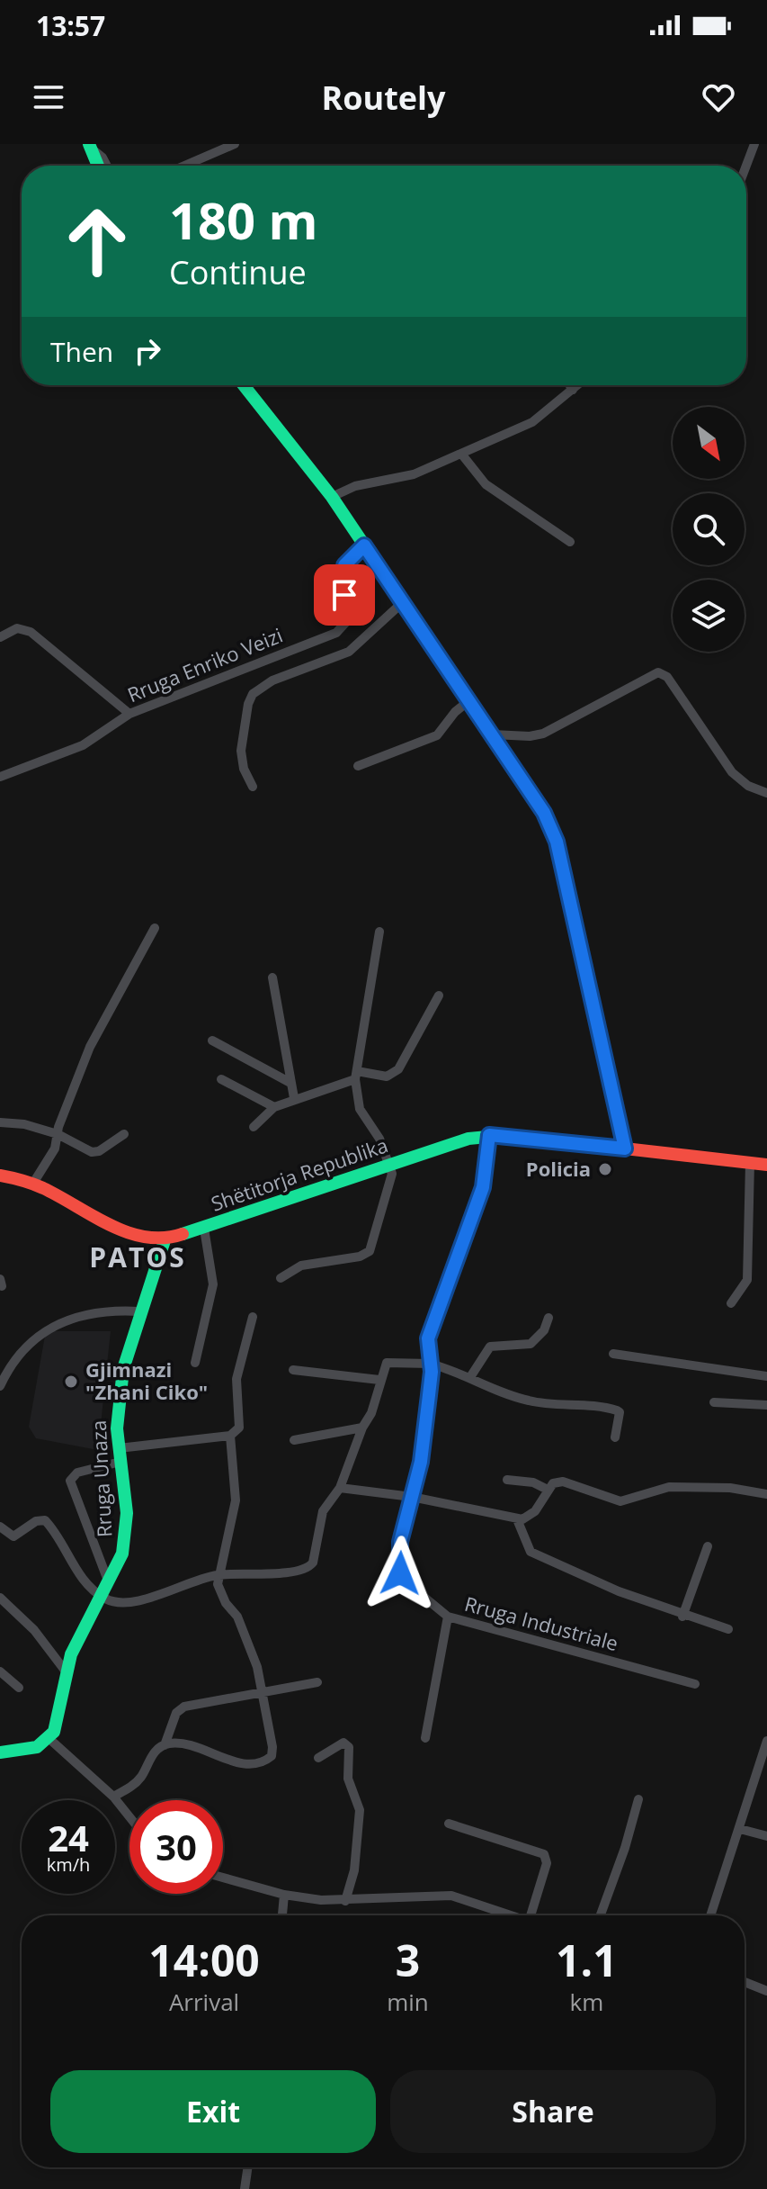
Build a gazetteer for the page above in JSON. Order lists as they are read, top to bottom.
{
  "streets": {
    "main road": ["Shëtitorja Republika", "Rruga Unaza"],
    "street": ["Rruga Enriko Veizi", "Rruga Industriale"]
  },
  "crossings": [
    ["Shëtitorja Republika", "Rruga Unaza"],
    ["Shëtitorja Republika", "Rruga Industriale"]
  ],
  "districts": ["PATOS"],
  "places": ["Policia", "Gjimnazi \"Zhani Ciko\""],
  "north": "bottom right",
  "page": {
    "status": "13:57",
    "header": "Routely",
    "turn": ["180 m", "Continue"],
    "then": "Then",
    "speed": "24 km/h",
    "limit": "30",
    "eta": [
      "14:00",
      "Arrival",
      "3",
      "min",
      "1.1",
      "km"
    ],
    "buttons": ["Exit", "Share"]
  }
}
